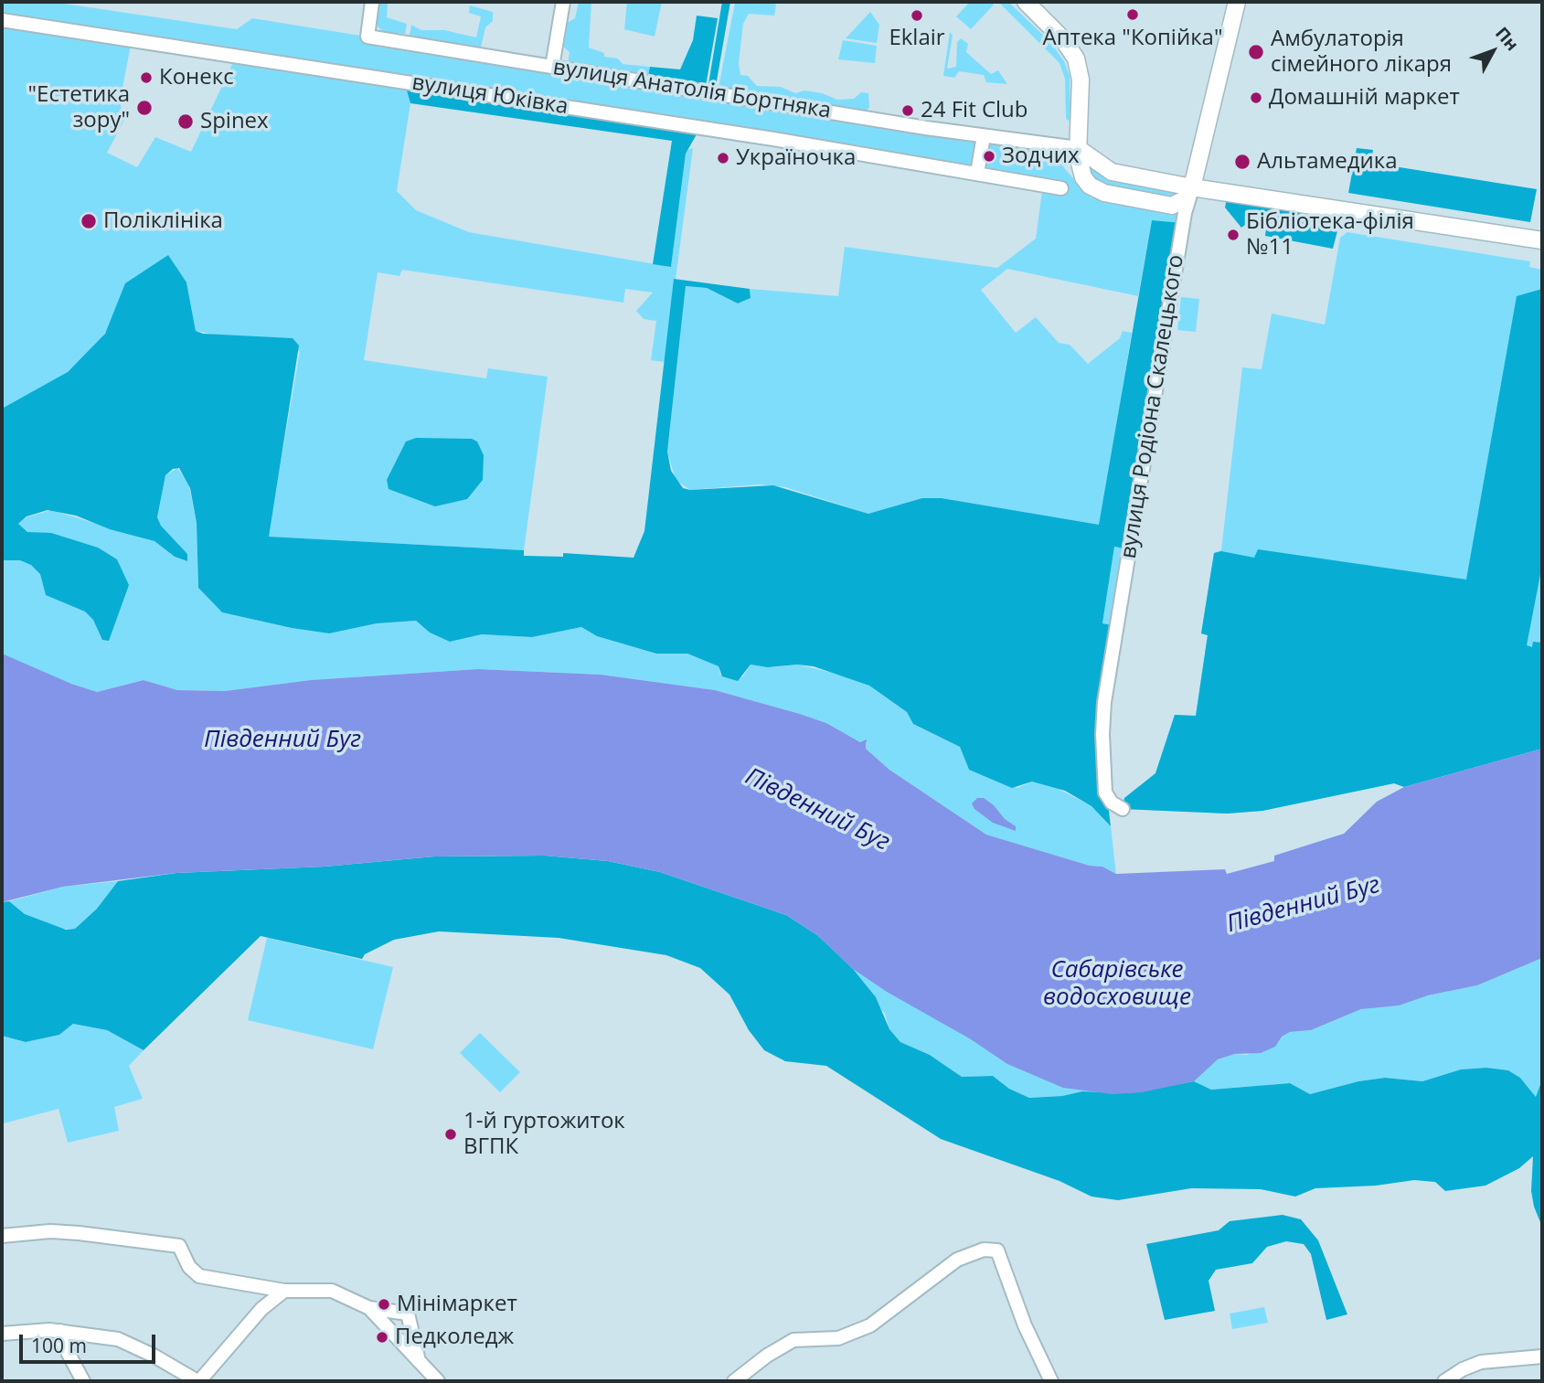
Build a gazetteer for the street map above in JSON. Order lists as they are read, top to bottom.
{
  "streets": {
    "main road": ["вулиця Родіона Скалецького"],
    "street": ["вулиця Анатолія Бортняка", "вулиця Юківка"]
  },
  "water": ["Південний Буг", "Сабарівське водосховище"],
  "places": [
    "Аптека \"Копійка\"",
    "Eklair",
    "Амбулаторія сімейного лікаря",
    "Конекс",
    "Домашній маркет",
    "\"Естетика зору\"",
    "24 Fit Club",
    "Spinex",
    "Зодчих",
    "Україночка",
    "Альтамедика",
    "Поліклініка",
    "Бібліотека-філія №11",
    "1-й гуртожиток ВГПК",
    "Мінімаркет",
    "Педколедж"
  ],
  "scale_bar": "100 m",
  "north": "top right"
}
